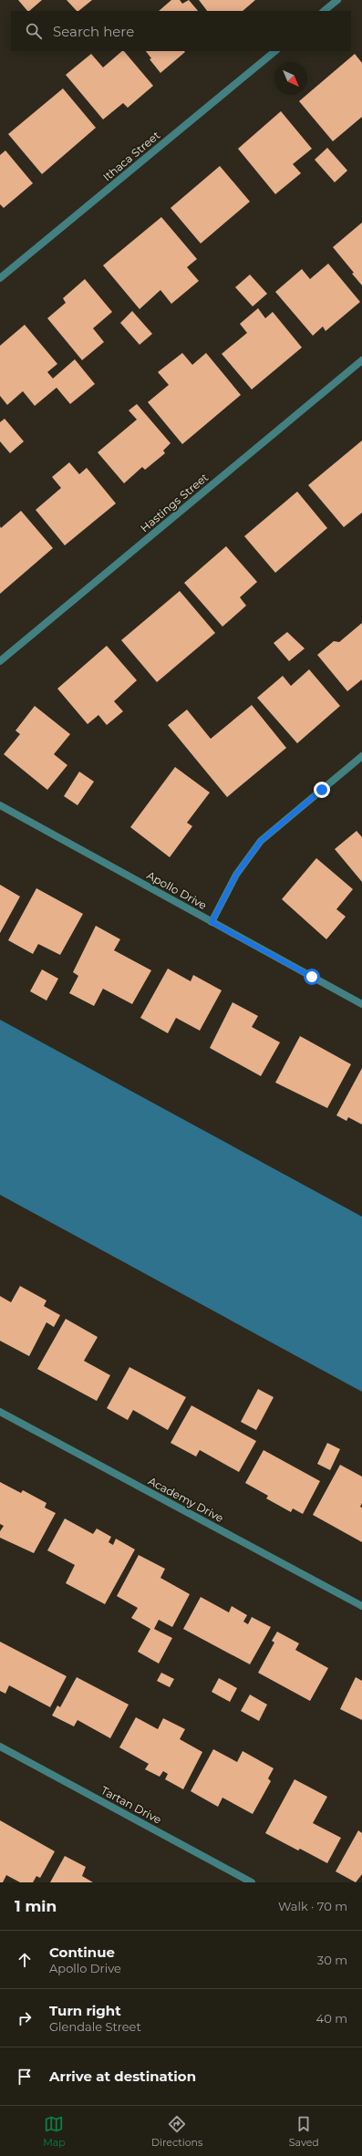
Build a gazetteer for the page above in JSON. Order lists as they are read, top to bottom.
{
  "streets": {
    "street": [
      "Ithaca Street",
      "Hastings Street",
      "Apollo Drive",
      "Academy Drive",
      "Tartan Drive"
    ]
  },
  "north": "bottom right",
  "page": {
    "search": "Search here",
    "heading": ["1 min", "Walk · 70 m"],
    "list": [
      ["Continue", "Apollo Drive", "30 m"],
      ["Turn right", "Glendale Street", "40 m"],
      "Arrive at destination"
    ],
    "nav": ["Map", "Directions", "Saved"]
  }
}
